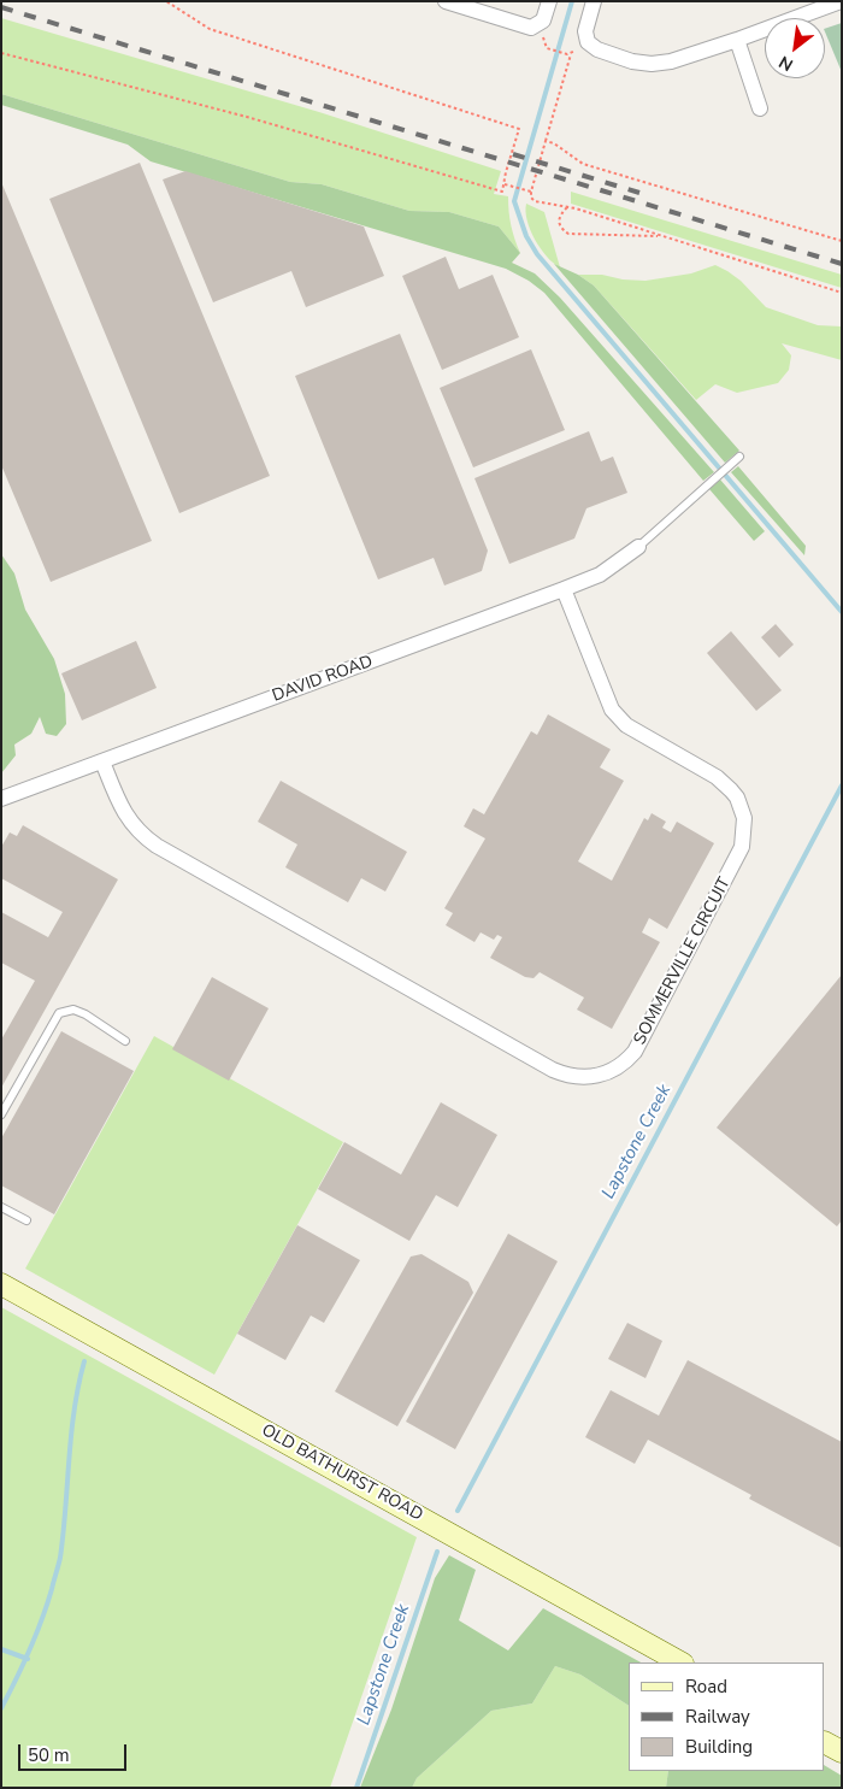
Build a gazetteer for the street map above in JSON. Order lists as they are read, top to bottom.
{
  "streets": {
    "main road": ["OLD BATHURST ROAD"],
    "street": ["DAVID ROAD", "SOMMERVILLE CIRCUIT"]
  },
  "crossings": [
    ["DAVID ROAD", "SOMMERVILLE CIRCUIT"]
  ],
  "water": ["Lapstone Creek"],
  "legend": ["Road", "Railway", "Building"],
  "scale_bar": "50 m",
  "north": "bottom left"
}
